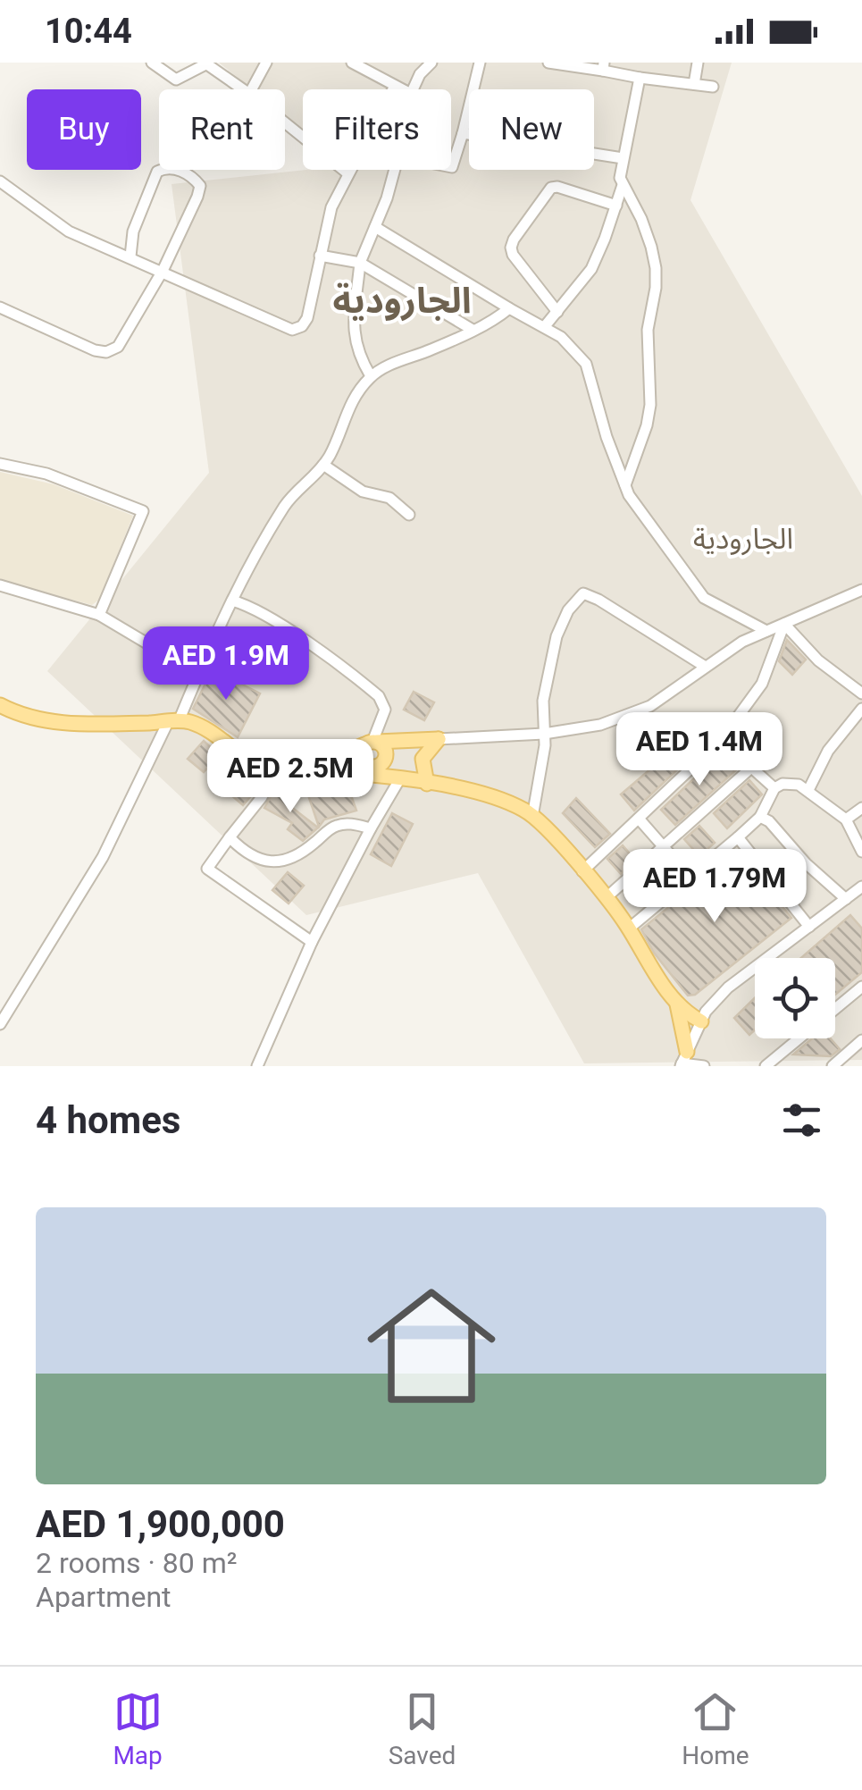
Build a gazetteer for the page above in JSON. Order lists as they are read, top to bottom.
{
  "districts": ["الجارودية", "الجارودية"],
  "page": {
    "status": "10:44",
    "chip": [
      "Buy",
      "Rent",
      "Filters",
      "New"
    ],
    "price": [
      "AED 1.9M",
      "AED 1.4M",
      "AED 2.5M",
      "AED 1.79M"
    ],
    "heading": "4 homes",
    "list": [
      {
        "name": "AED 1,900,000",
        "note": "2 rooms · 80 m² · Apartment"
      }
    ],
    "tabs": ["Map", "Saved", "Home"]
  }
}
